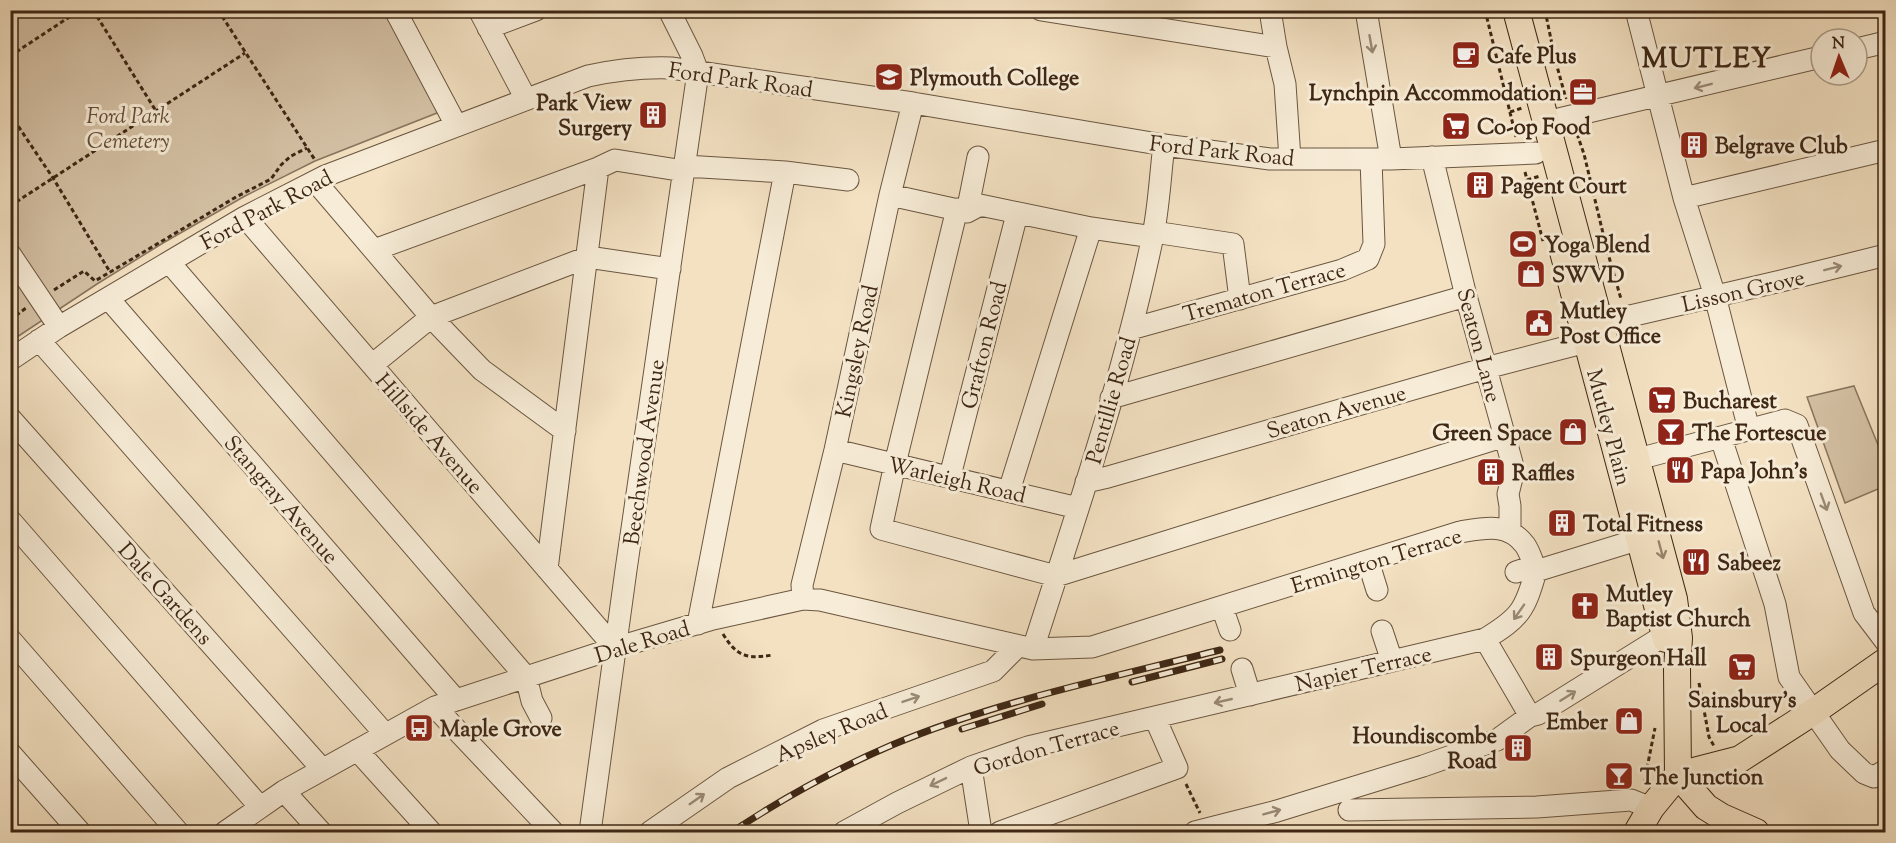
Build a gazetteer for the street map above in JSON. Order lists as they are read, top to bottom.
{
  "streets": {
    "main road": ["Mutley Plain"],
    "street": [
      "Ford Park Road",
      "Lisson Grove",
      "Trematon Terrace",
      "Grafton Road",
      "Seaton Lane",
      "Kingsley Road",
      "Pentillie Road",
      "Seaton Avenue",
      "Hillside Avenue",
      "Beechwood Avenue",
      "Warleigh Road",
      "Stangray Avenue",
      "Ermington Terrace",
      "Dale Gardens",
      "Dale Road",
      "Napier Terrace",
      "Apsley Road",
      "Gordon Terrace"
    ]
  },
  "crossings": [
    ["Ford Park Road", "Trematon Terrace"],
    ["Ford Park Road", "Seaton Lane"],
    ["Ford Park Road", "Kingsley Road"],
    ["Ford Park Road", "Pentillie Road"],
    ["Ford Park Road", "Mutley Plain"],
    ["Ford Park Road", "Hillside Avenue"],
    ["Ford Park Road", "Beechwood Avenue"],
    ["Ford Park Road", "Stangray Avenue"],
    ["Lisson Grove", "Seaton Avenue"],
    ["Lisson Grove", "Mutley Plain"],
    ["Trematon Terrace", "Pentillie Road"],
    ["Grafton Road", "Warleigh Road"],
    ["Seaton Lane", "Seaton Avenue"],
    ["Seaton Lane", "Ermington Terrace"],
    ["Kingsley Road", "Warleigh Road"],
    ["Kingsley Road", "Dale Road"],
    ["Pentillie Road", "Seaton Avenue"],
    ["Pentillie Road", "Warleigh Road"],
    ["Pentillie Road", "Dale Road"],
    ["Pentillie Road", "Apsley Road"],
    ["Seaton Avenue", "Mutley Plain"],
    ["Hillside Avenue", "Beechwood Avenue"],
    ["Hillside Avenue", "Dale Road"],
    ["Beechwood Avenue", "Dale Road"],
    ["Stangray Avenue", "Dale Road"],
    ["Ermington Terrace", "Dale Road"],
    ["Dale Gardens", "Dale Road"],
    ["Dale Road", "Apsley Road"],
    ["Napier Terrace", "Gordon Terrace"]
  ],
  "one_way": ["Gordon Terrace"],
  "districts": ["MUTLEY"],
  "parks": ["Ford Park Cemetery"],
  "places": {
    "cafe": ["Cafe Plus"],
    "school or university": ["Plymouth College"],
    "office": ["Lynchpin Accommodation"],
    "building": [
      "Park View Surgery",
      "Belgrave Club",
      "Pagent Court",
      "Raffles",
      "Total Fitness",
      "Spurgeon Hall",
      "Houndiscombe Road"
    ],
    "supermarket": ["Co-op Food", "Bucharest", "Sainsbury's Local"],
    "sports": ["Yoga Blend"],
    "shop": ["SWVD", "Green Space", "Ember"],
    "public building": ["Mutley Post Office"],
    "bar": ["The Fortescue", "The Junction"],
    "restaurant": ["Papa John's", "Sabeez"],
    "church": ["Mutley Baptist Church"],
    "bus stop": ["Maple Grove"]
  },
  "north": "top"
}
